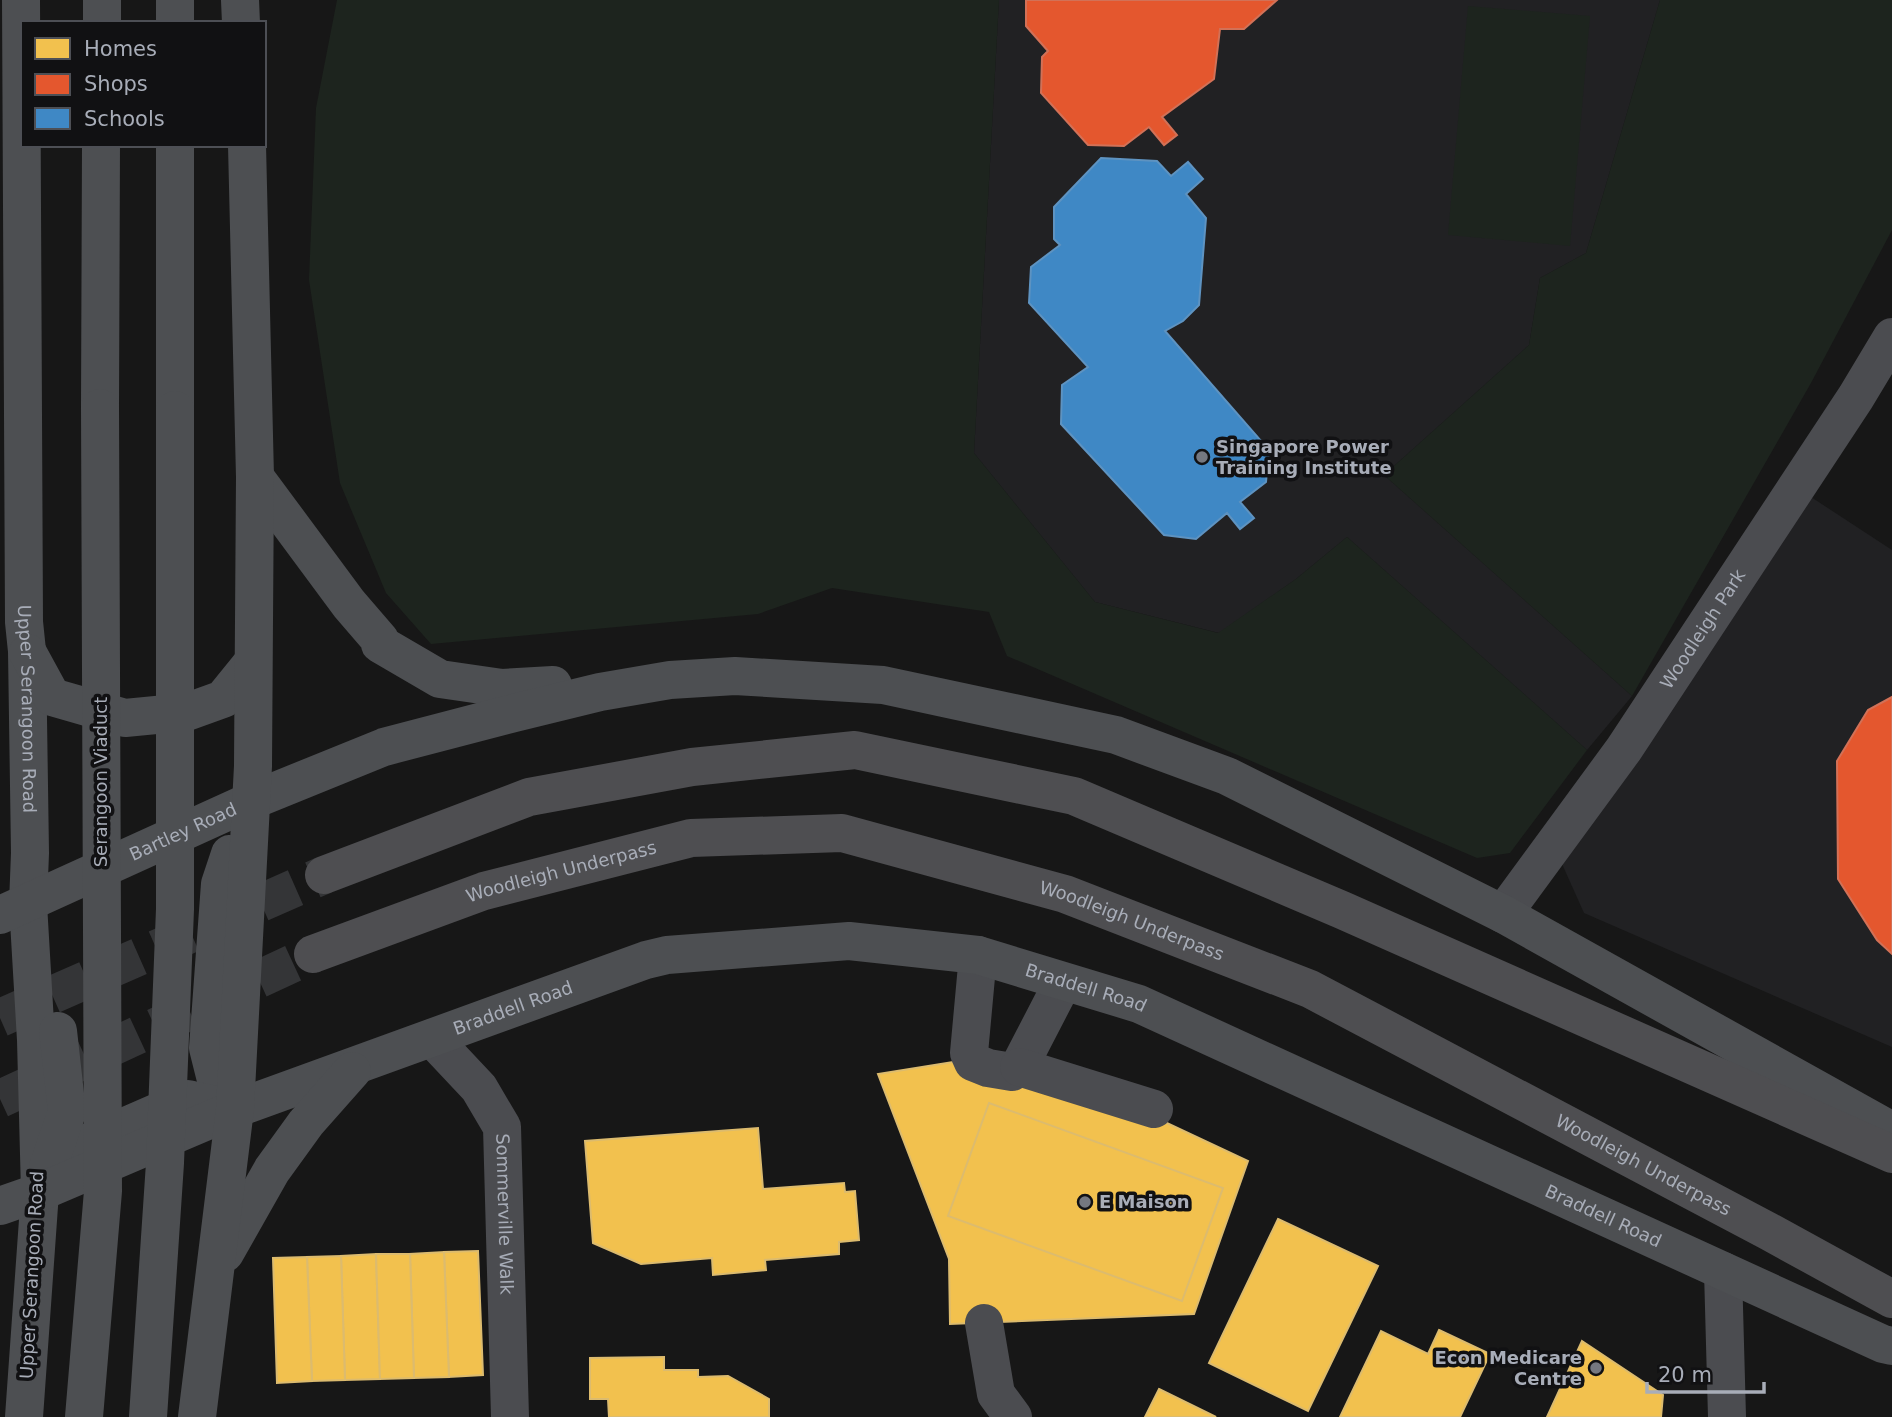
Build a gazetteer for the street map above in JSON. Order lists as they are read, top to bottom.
{
  "streets": {
    "highway": ["Woodleigh Underpass"],
    "main road": [
      "Upper Serangoon Road",
      "Serangoon Viaduct",
      "Bartley Road",
      "Braddell Road"
    ],
    "street": ["Woodleigh Park", "Sommerville Walk"]
  },
  "crossings": [
    ["Upper Serangoon Road", "Bartley Road"],
    ["Braddell Road", "Sommerville Walk"]
  ],
  "places": ["Singapore Power Training Institute", "E Maison", "Econ Medicare Centre"],
  "legend": ["Homes", "Shops", "Schools"],
  "scale_bar": "20 m"
}
